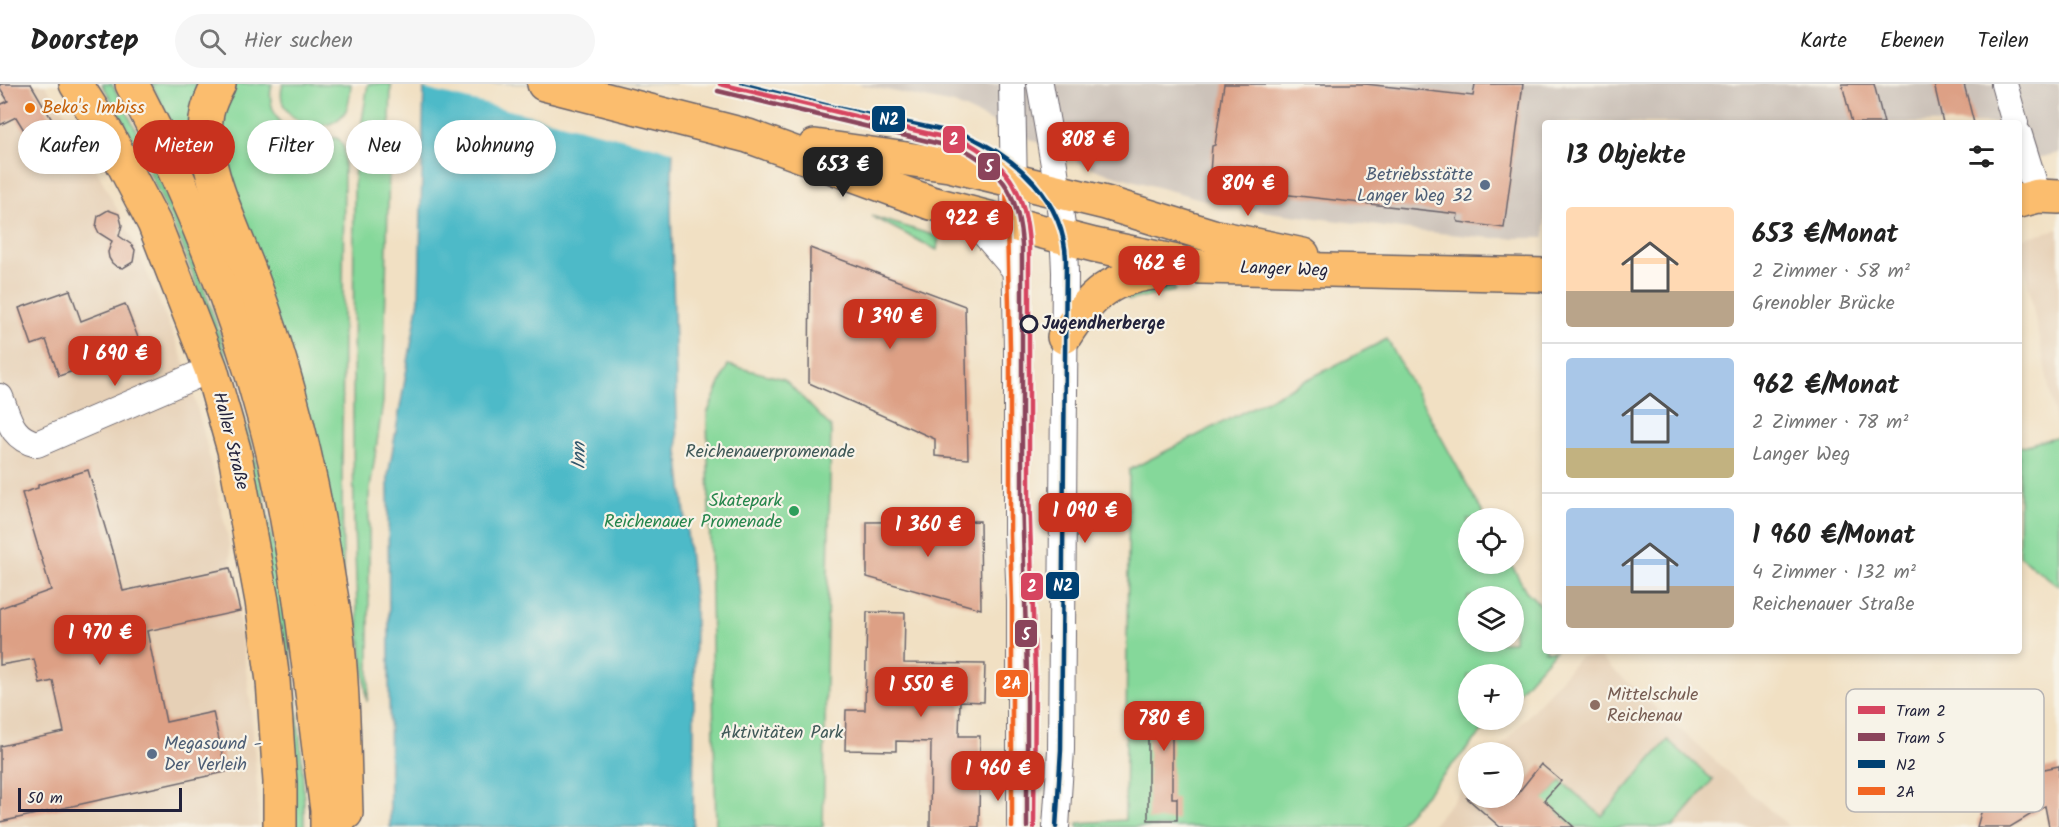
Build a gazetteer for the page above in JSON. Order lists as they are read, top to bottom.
{
  "streets": {
    "main road": ["Langer Weg", "Haller Straße"]
  },
  "water": ["Inn"],
  "parks": ["Reichenauerpromenade", "Aktivitäten Park"],
  "places": [
    "Beko's Imbiss",
    "Betriebsstätte Langer Weg 32",
    "Jugendherberge",
    "Skatepark Reichenauer Promenade",
    "Mittelschule Reichenau",
    "Megasound - Der Verleih"
  ],
  "lines": [
    "tram line 2",
    "transit line N2",
    "tram line 5",
    "transit line 2A"
  ],
  "legend": [
    "Tram 2",
    "Tram 5",
    "N2",
    "2A"
  ],
  "scale_bar": "50 m",
  "page": {
    "header": "Doorstep",
    "search": "Hier suchen",
    "nav": ["Karte", "Ebenen", "Teilen"],
    "chip": [
      "Kaufen",
      "Mieten",
      "Filter",
      "Neu",
      "Wohnung"
    ],
    "heading": "13 Objekte",
    "price": [
      "808 €",
      "653 €",
      "804 €",
      "922 €",
      "962 €",
      "1 390 €",
      "1 690 €",
      "1 090 €",
      "1 360 €",
      "1 970 €",
      "1 550 €",
      "780 €",
      "1 960 €"
    ],
    "list": [
      {
        "name": "653 €/Monat",
        "note": "2 Zimmer · 58 m² · Grenobler Brücke"
      },
      {
        "name": "962 €/Monat",
        "note": "2 Zimmer · 78 m² · Langer Weg"
      },
      {
        "name": "1 960 €/Monat",
        "note": "4 Zimmer · 132 m² · Reichenauer Straße"
      }
    ],
    "map_buttons": ["+", "−"],
    "scale": "50 m"
  }
}
